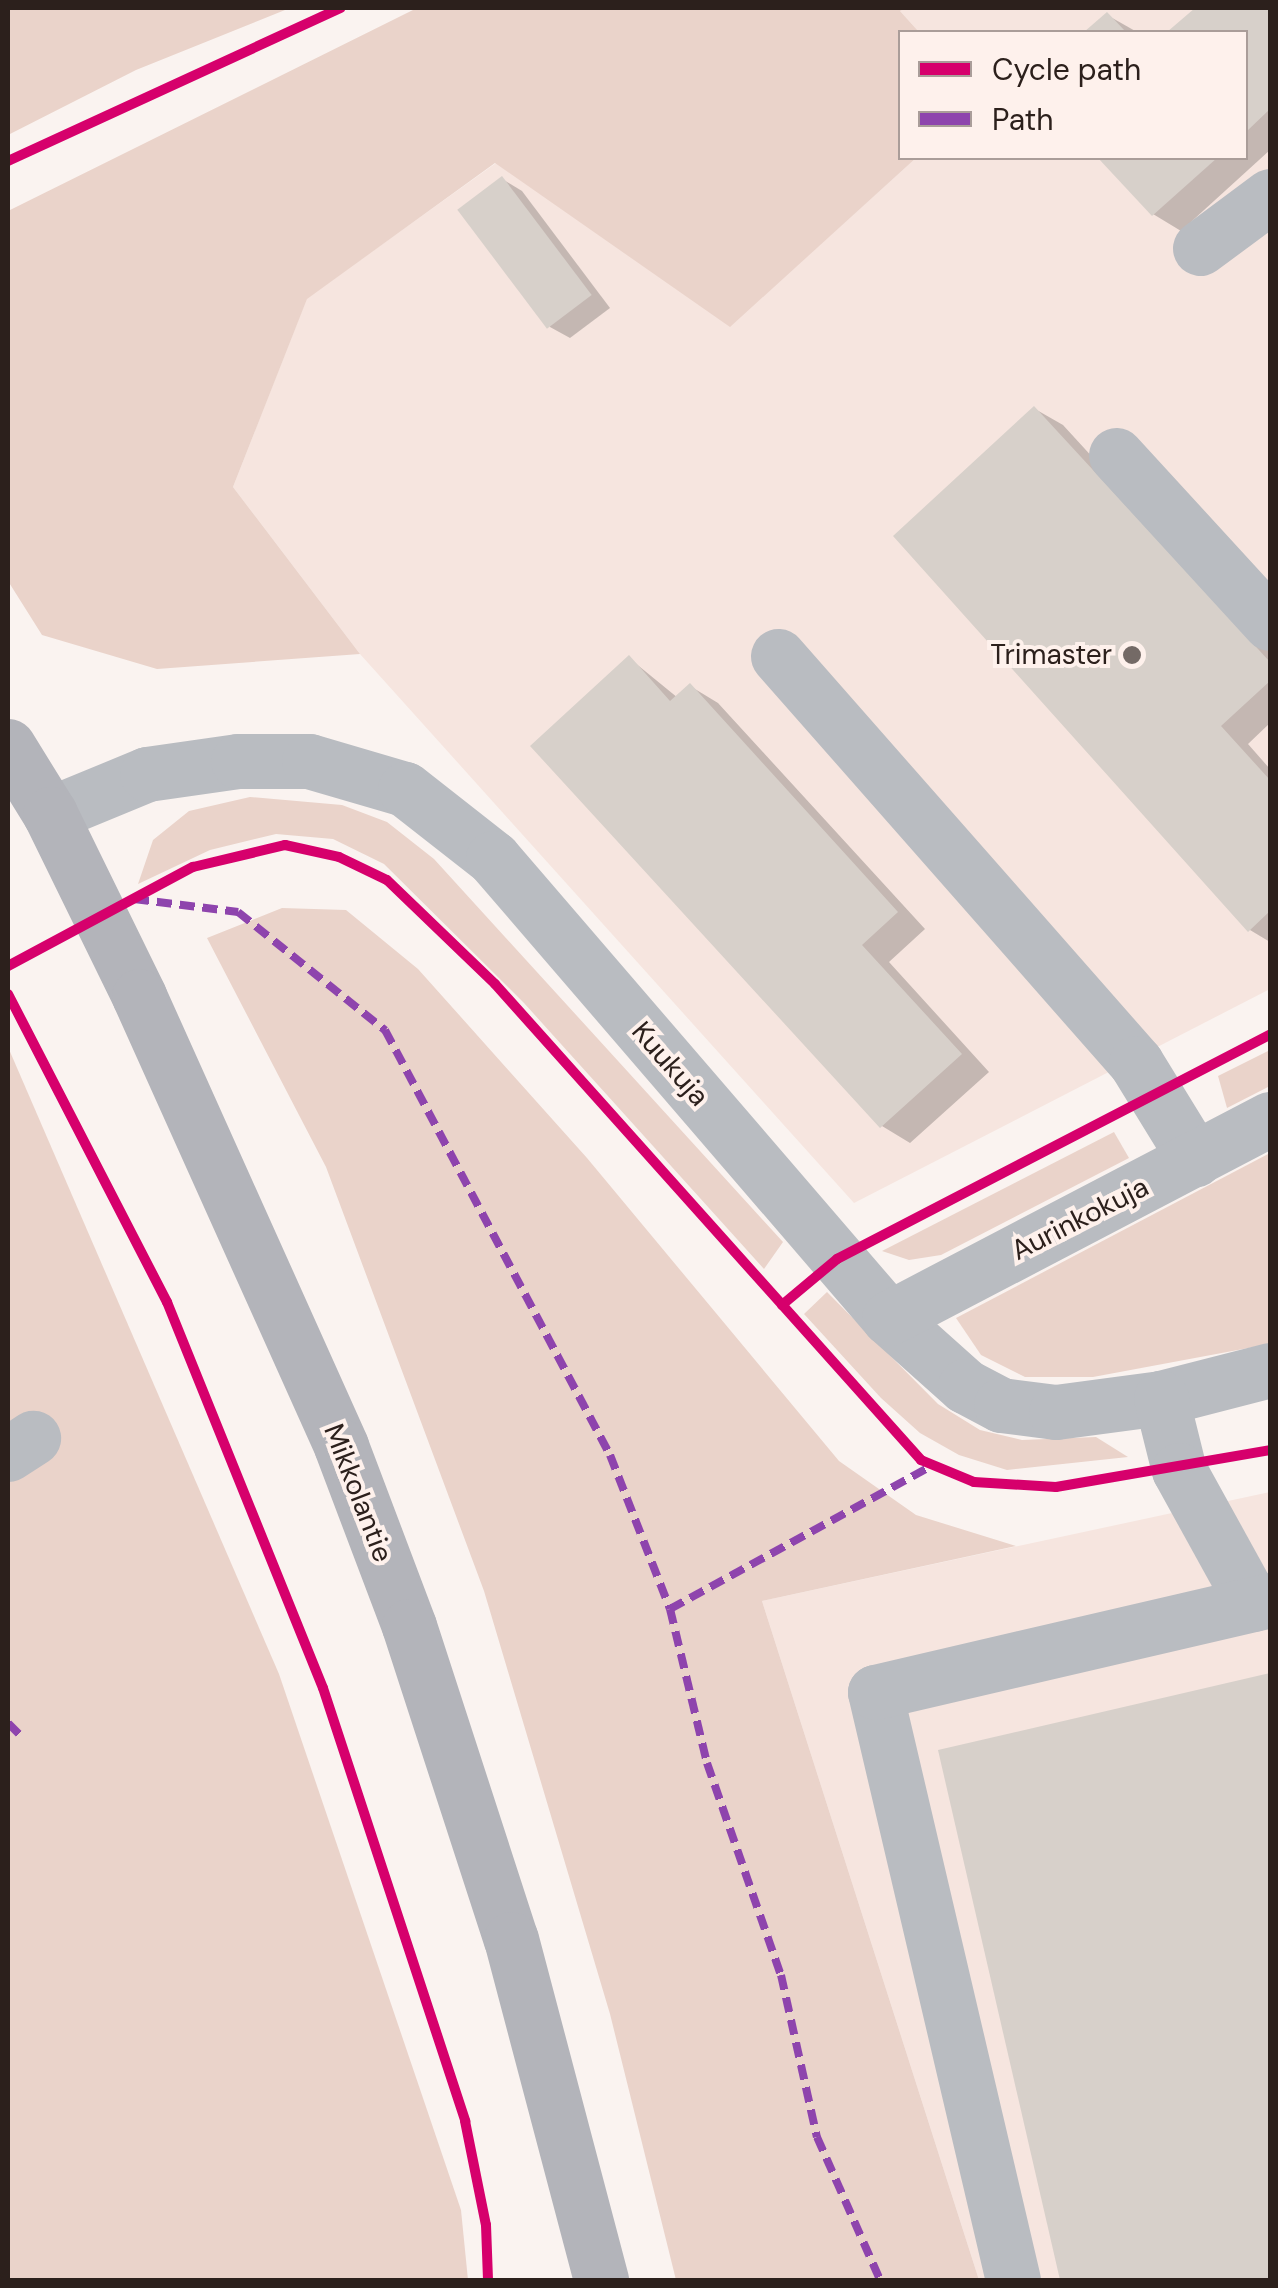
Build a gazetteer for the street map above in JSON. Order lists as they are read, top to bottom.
{
  "streets": {
    "main road": ["Mikkolantie"],
    "street": ["Kuukuja", "Aurinkokuja"]
  },
  "crossings": [
    ["Kuukuja", "Aurinkokuja"],
    ["Kuukuja", "Mikkolantie"]
  ],
  "places": ["Trimaster"],
  "legend": ["Cycle path", "Path"]
}
